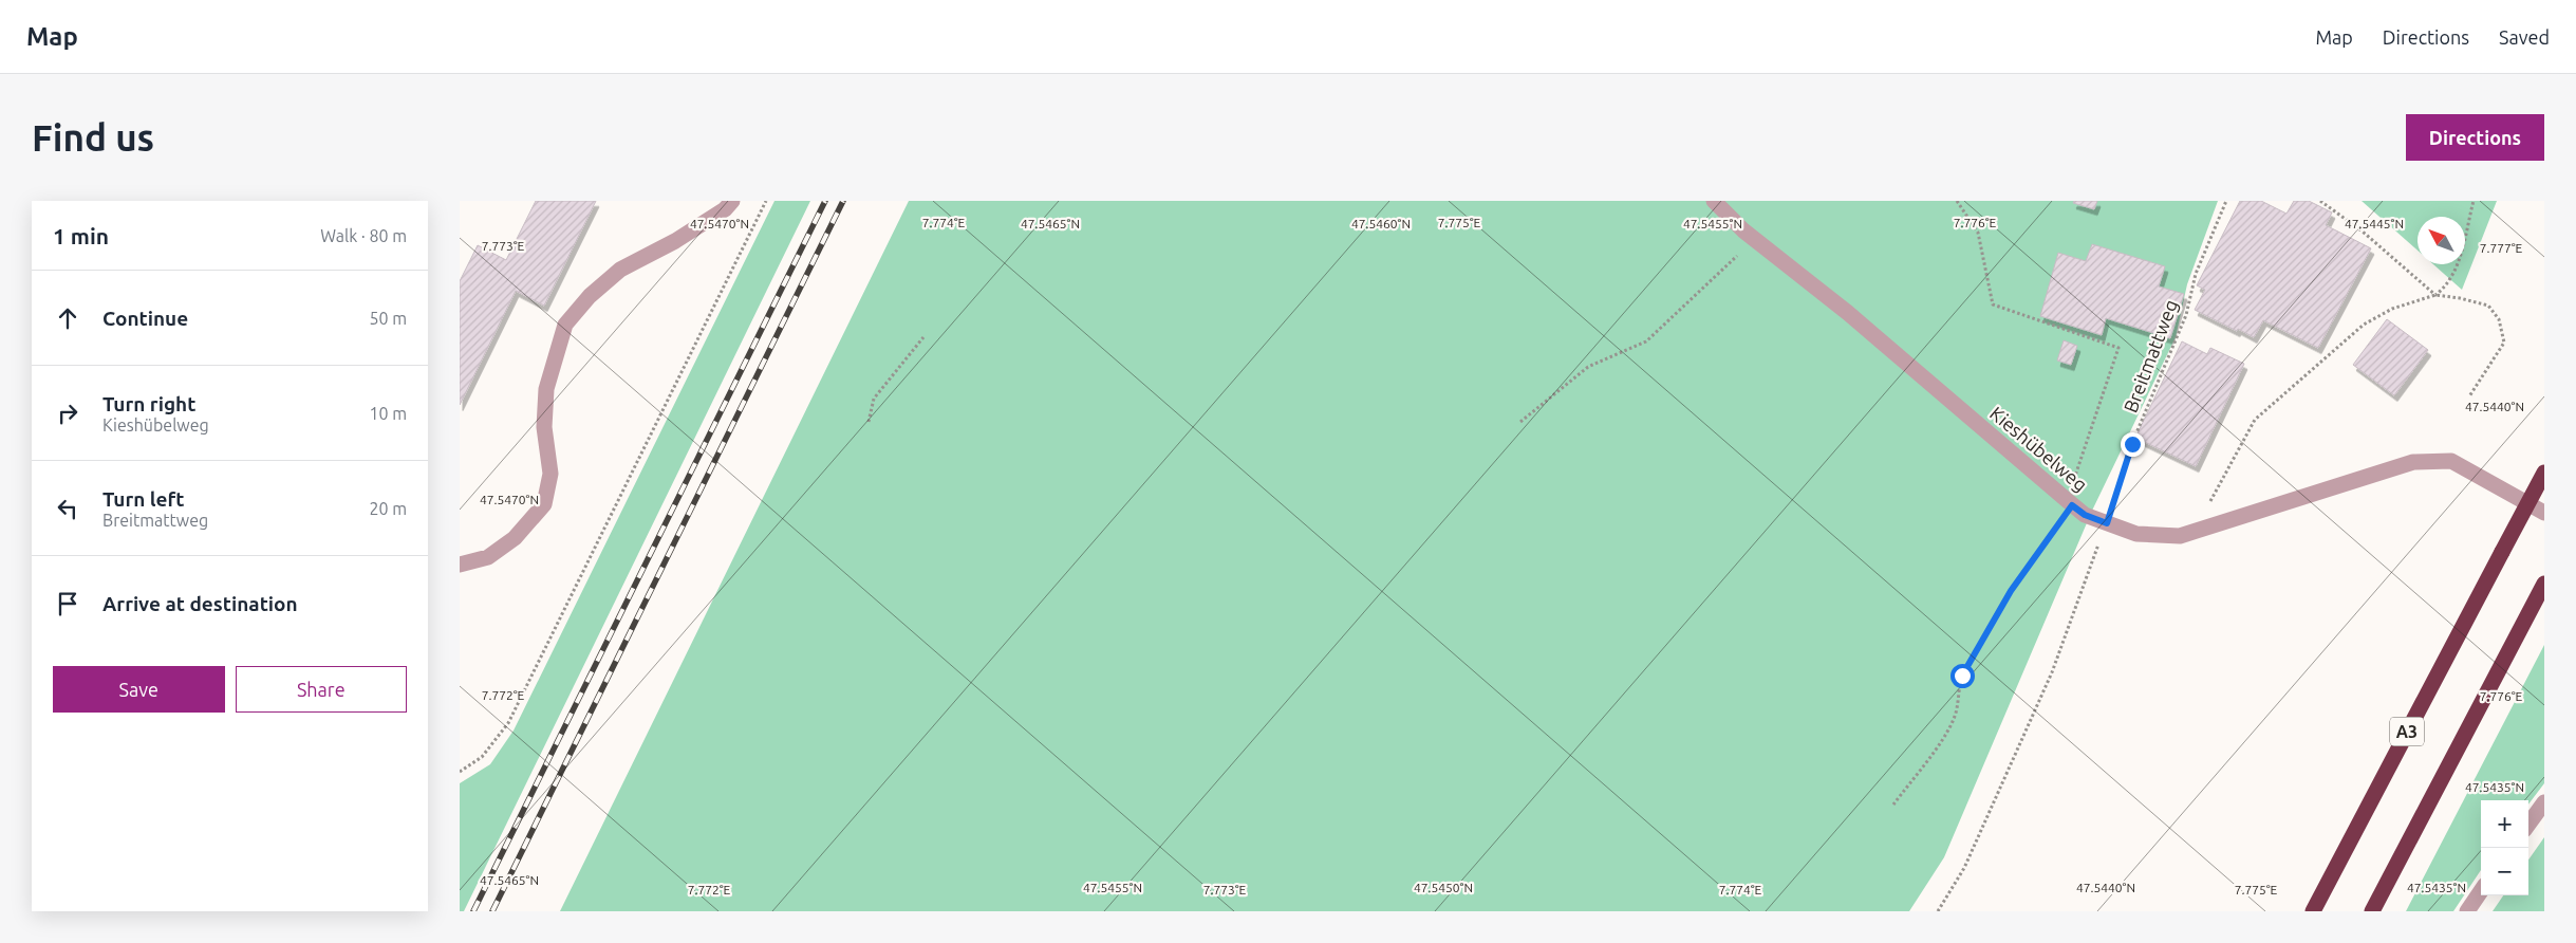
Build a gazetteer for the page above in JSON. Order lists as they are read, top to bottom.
{
  "streets": {
    "highway": ["A3"],
    "street": ["Kieshübelweg"],
    "path": ["Breitmattweg"]
  },
  "crossings": [
    ["Breitmattweg", "Kieshübelweg"]
  ],
  "north": "top left",
  "page": {
    "header": "Map",
    "nav": ["Map", "Directions", "Saved"],
    "buttons": [
      "Directions",
      ["Save", "Share"]
    ],
    "title": "Find us",
    "heading": ["1 min", "Walk · 80 m"],
    "list": [
      ["Continue", "50 m"],
      ["Turn right", "Kieshübelweg", "10 m"],
      ["Turn left", "Breitmattweg", "20 m"],
      "Arrive at destination"
    ],
    "map_buttons": ["+", "−"]
  },
  "coordinates": [
    "7.775°E",
    "7.774°E",
    "7.776°E",
    "47.5470°N",
    "47.5465°N",
    "47.5460°N",
    "47.5455°N",
    "47.5445°N",
    "7.773°E",
    "7.777°E",
    "47.5440°N",
    "7.772°E",
    "47.5435°N",
    "47.5450°N"
  ]
}
